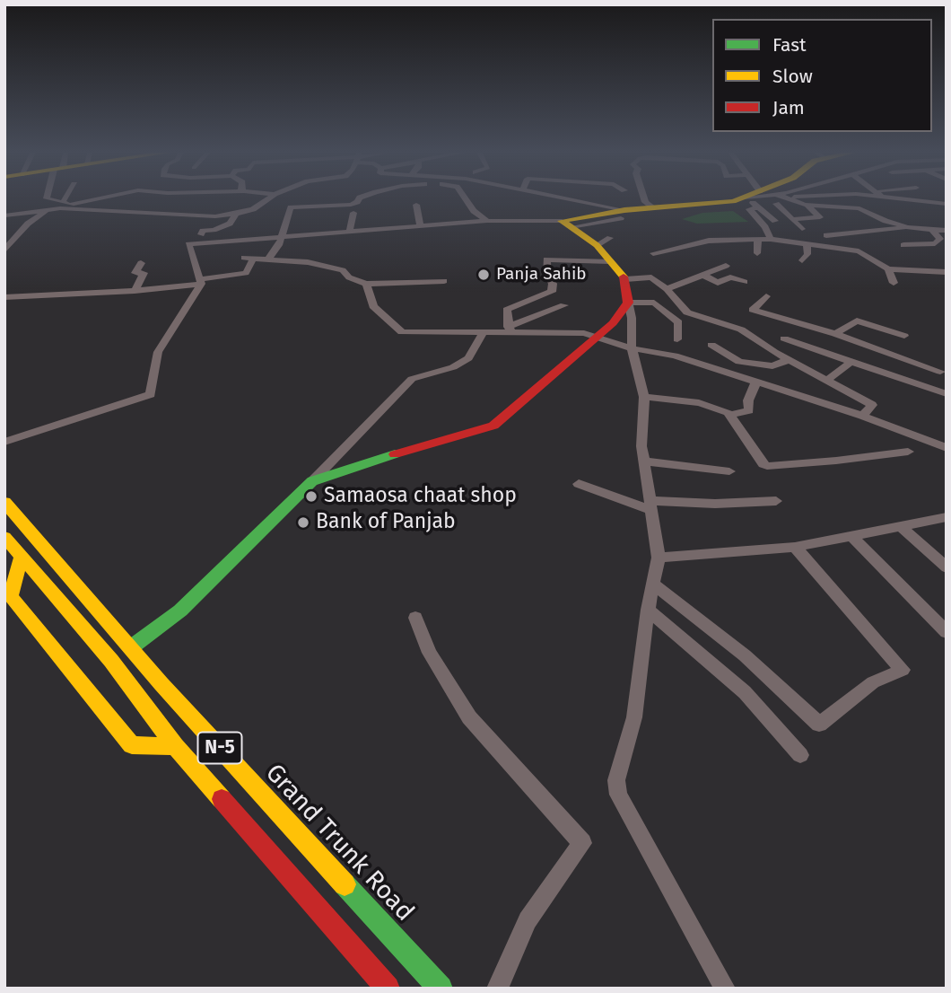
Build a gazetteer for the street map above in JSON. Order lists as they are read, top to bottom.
{
  "streets": {
    "main road": ["N-5", "Grand Trunk Road"]
  },
  "places": ["Panja Sahib", "Samaosa chaat shop", "Bank of Panjab"],
  "legend": ["Fast", "Slow", "Jam"]
}
